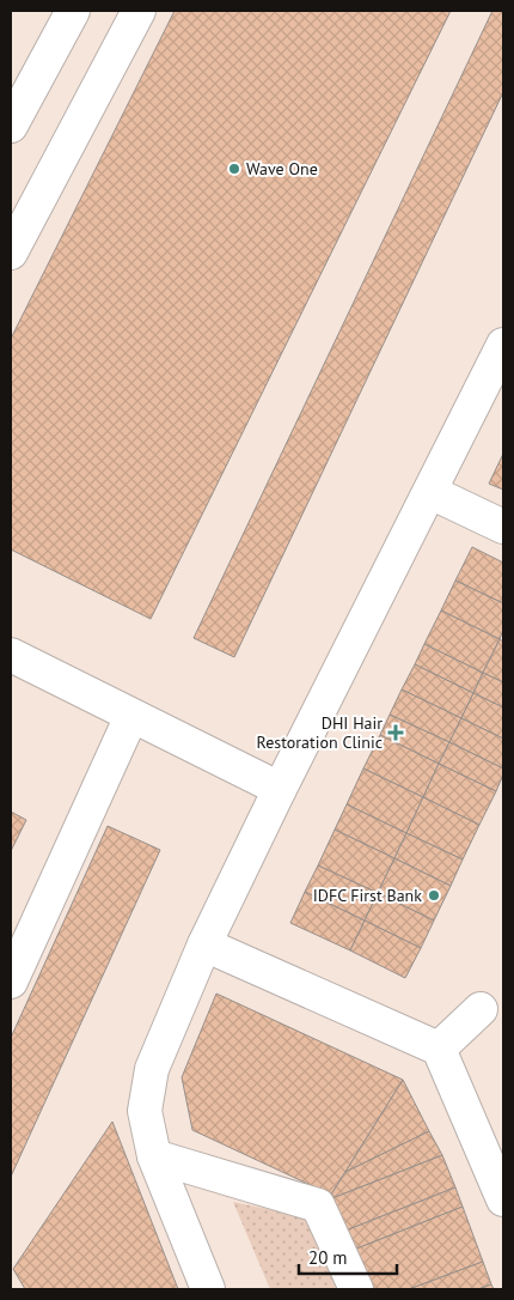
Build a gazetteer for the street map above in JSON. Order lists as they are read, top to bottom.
{
  "places": {
    "other": ["Wave One", "IDFC First Bank"],
    "health": ["DHI Hair Restoration Clinic"]
  },
  "scale_bar": "20 m"
}
